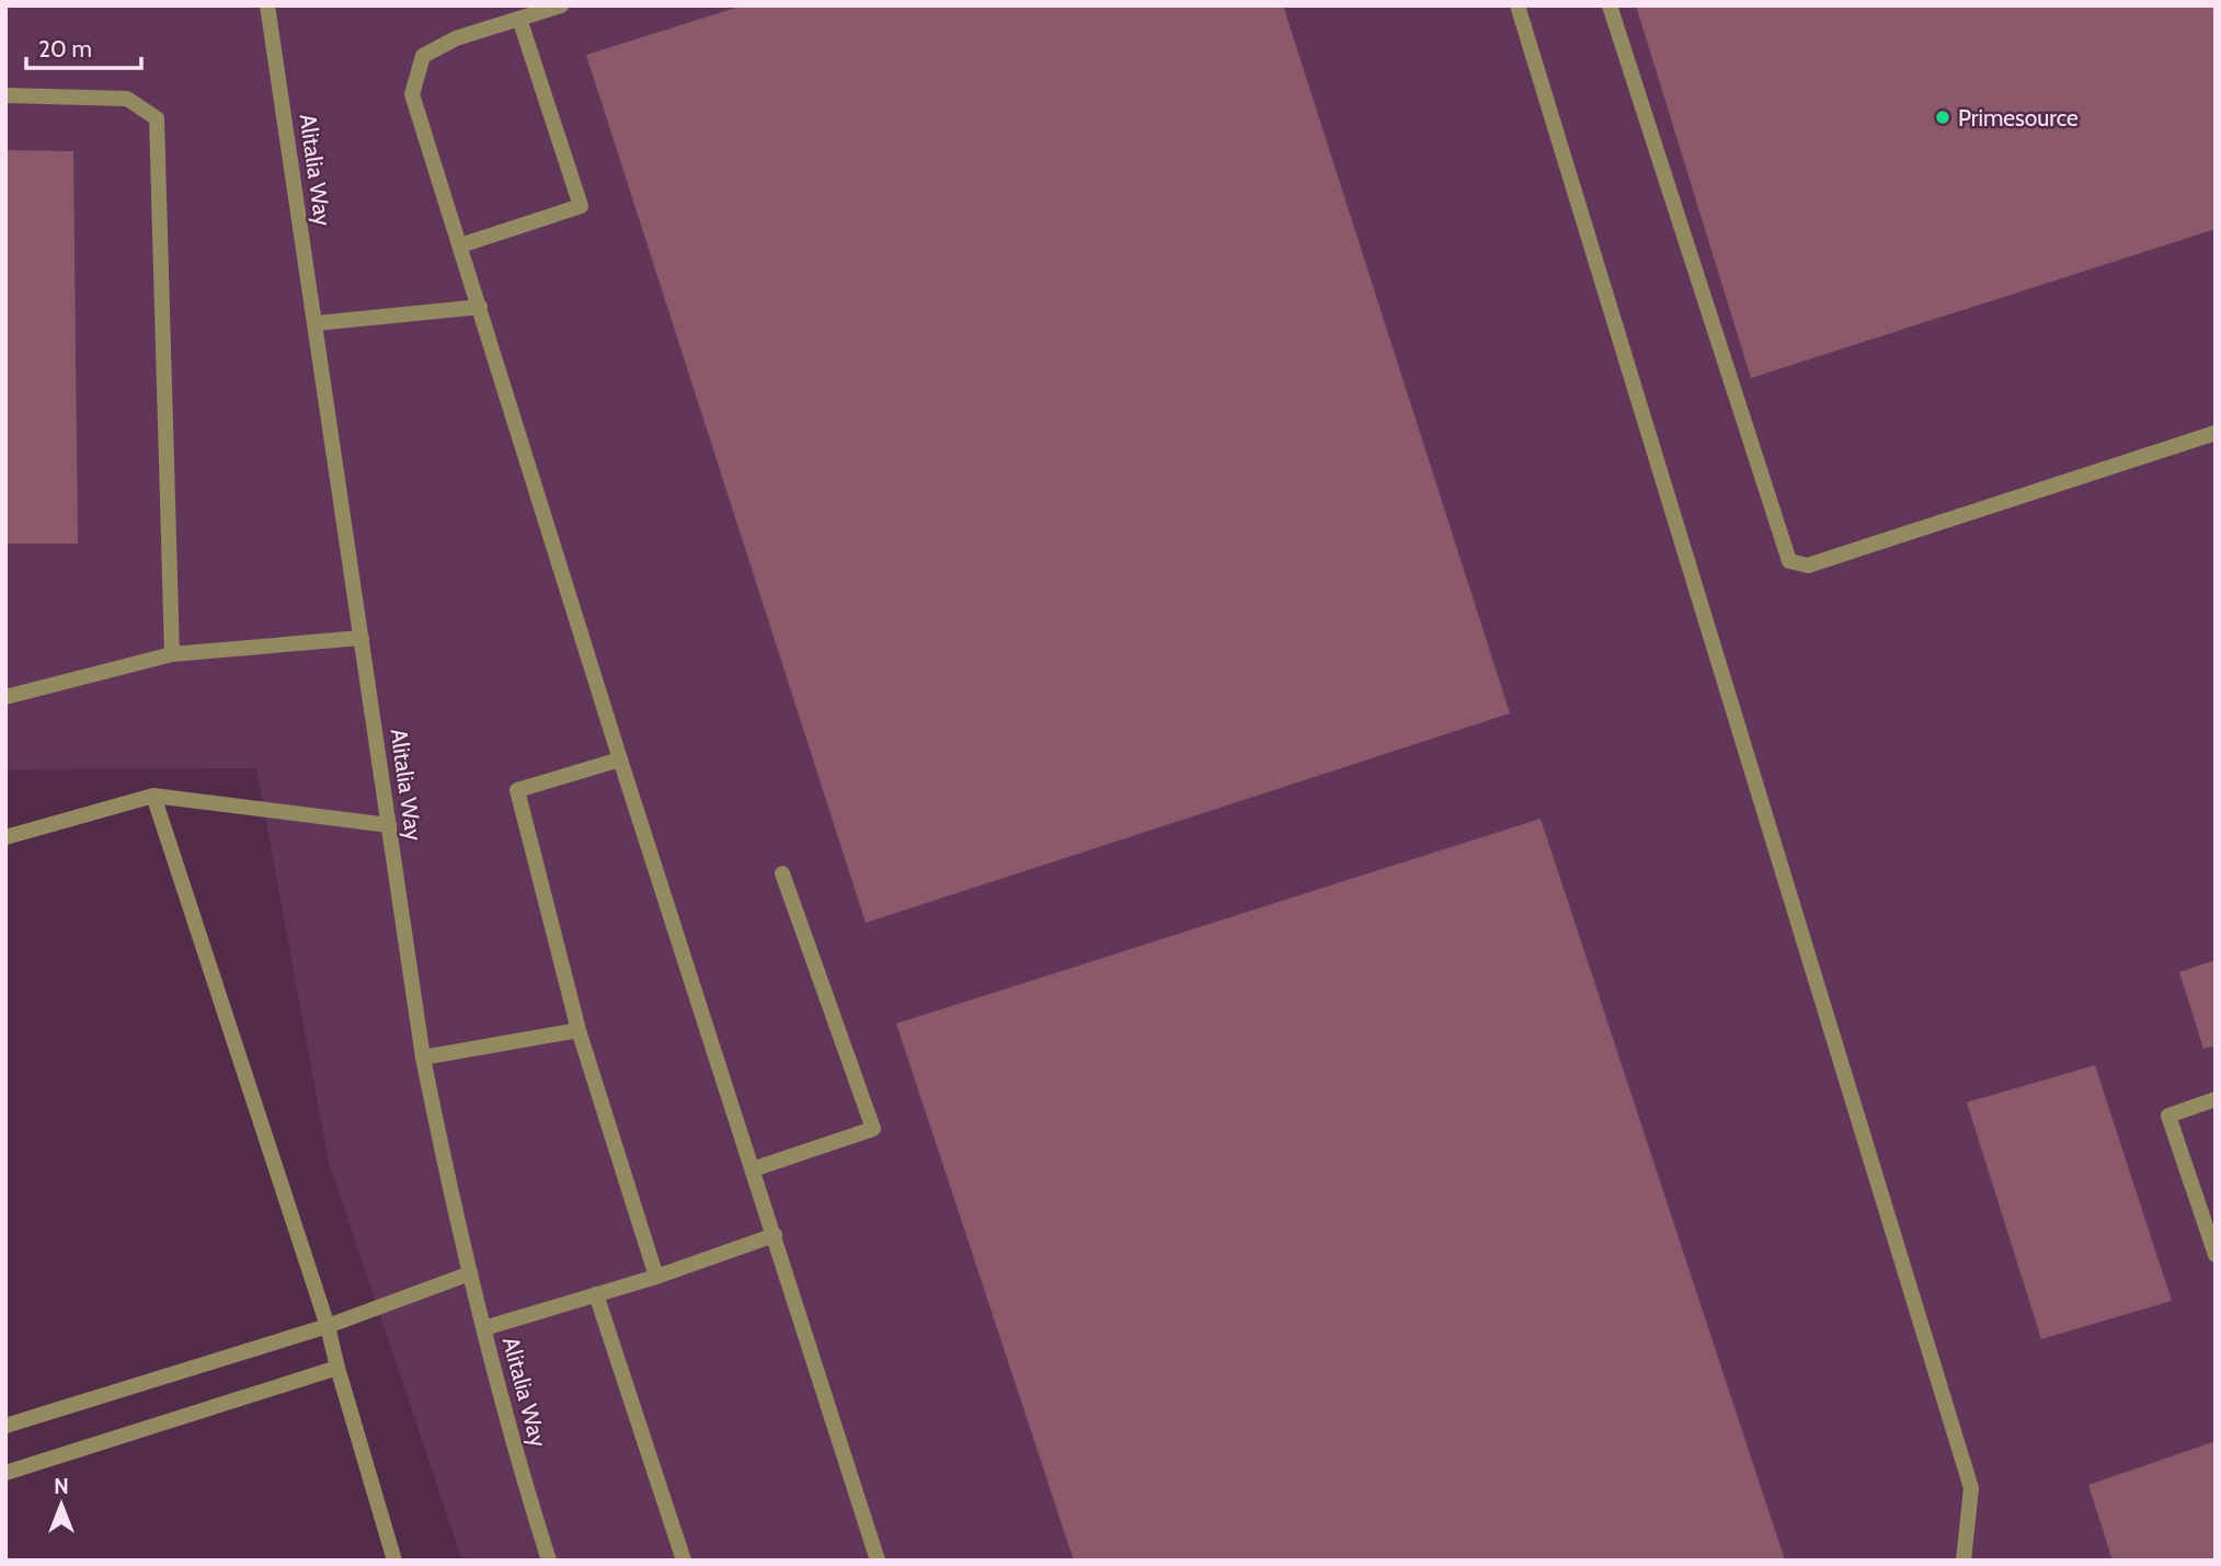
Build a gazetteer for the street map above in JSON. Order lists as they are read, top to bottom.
{
  "streets": {
    "street": ["Alitalia Way"]
  },
  "places": ["Primesource"],
  "scale_bar": "20 m",
  "north": "top"
}
